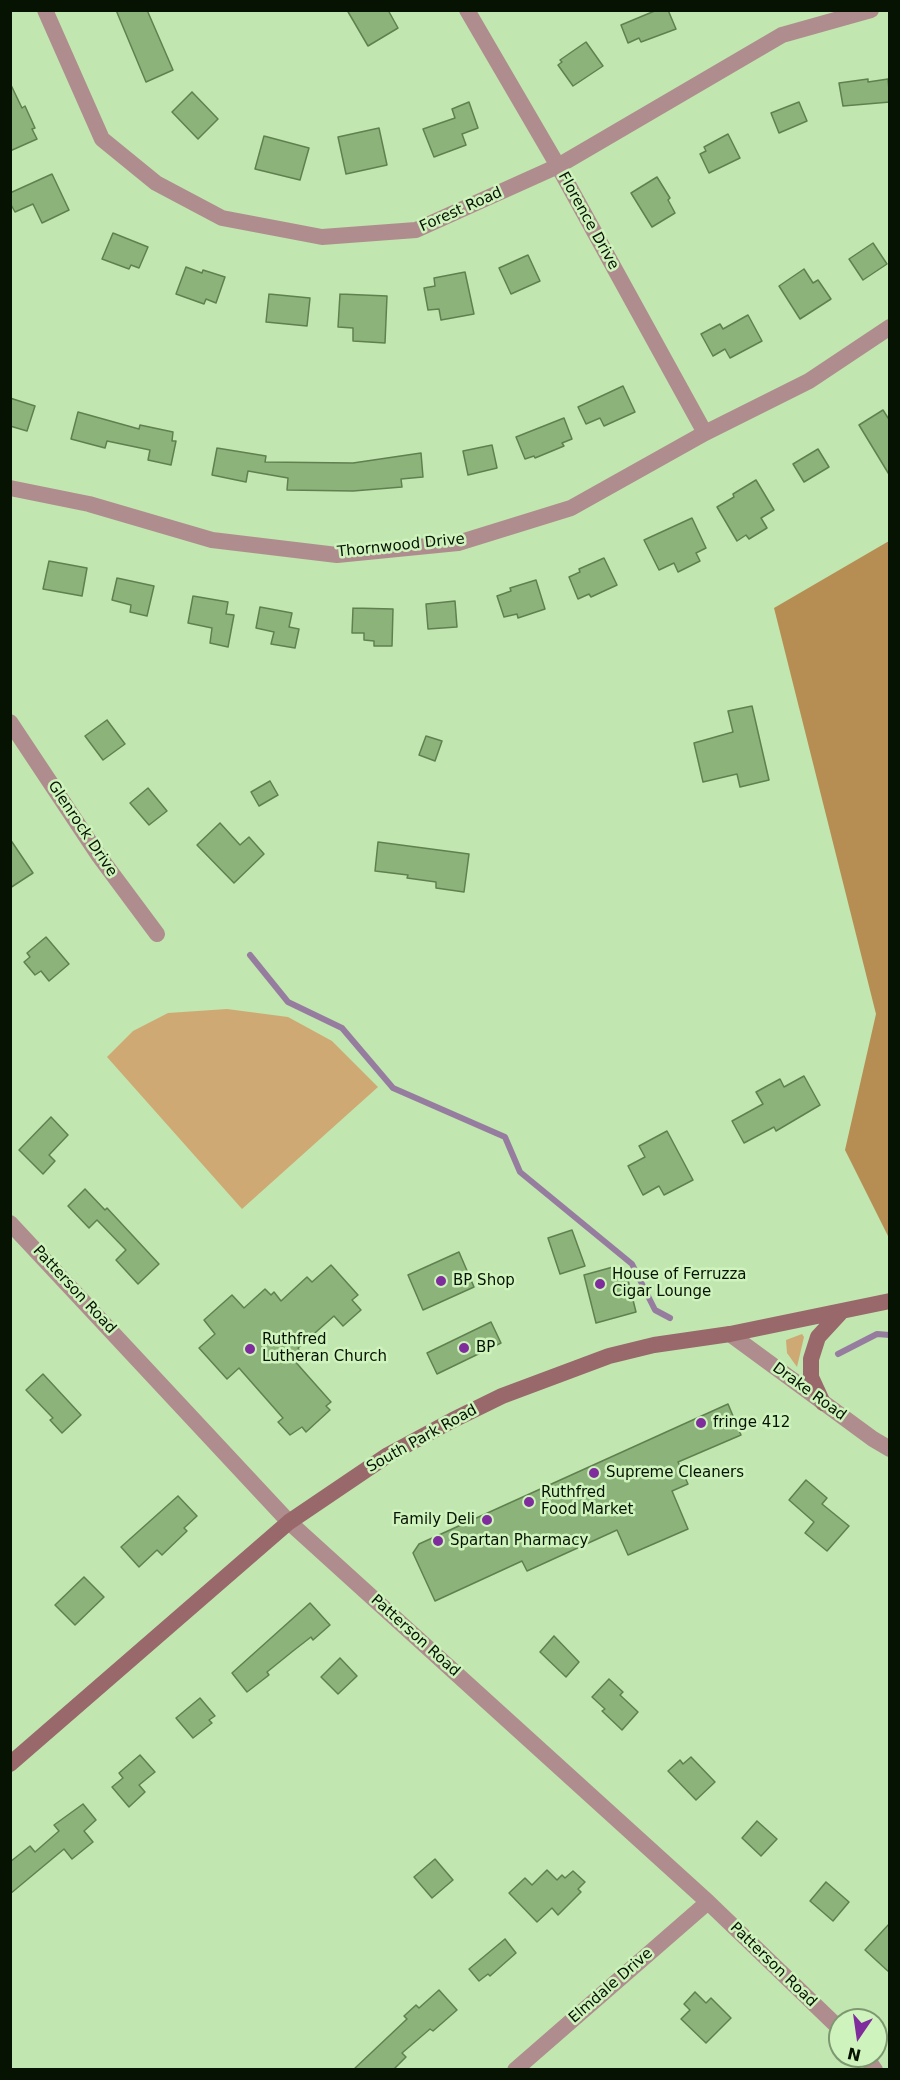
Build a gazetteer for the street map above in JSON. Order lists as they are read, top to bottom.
{
  "streets": {
    "main road": ["South Park Road"],
    "street": [
      "Forest Road",
      "Florence Drive",
      "Thornwood Drive",
      "Glenrock Drive",
      "Patterson Road",
      "Drake Road",
      "Elmdale Drive"
    ]
  },
  "crossings": [
    ["Forest Road", "Florence Drive"],
    ["Florence Drive", "Thornwood Drive"],
    ["Patterson Road", "South Park Road"],
    ["Patterson Road", "Elmdale Drive"],
    ["Drake Road", "South Park Road"]
  ],
  "places": [
    "BP Shop",
    "House of Ferruzza Cigar Lounge",
    "BP",
    "Ruthfred Lutheran Church",
    "fringe 412",
    "Supreme Cleaners",
    "Ruthfred Food Market",
    "Family Deli",
    "Spartan Pharmacy"
  ],
  "north": "bottom"
}
